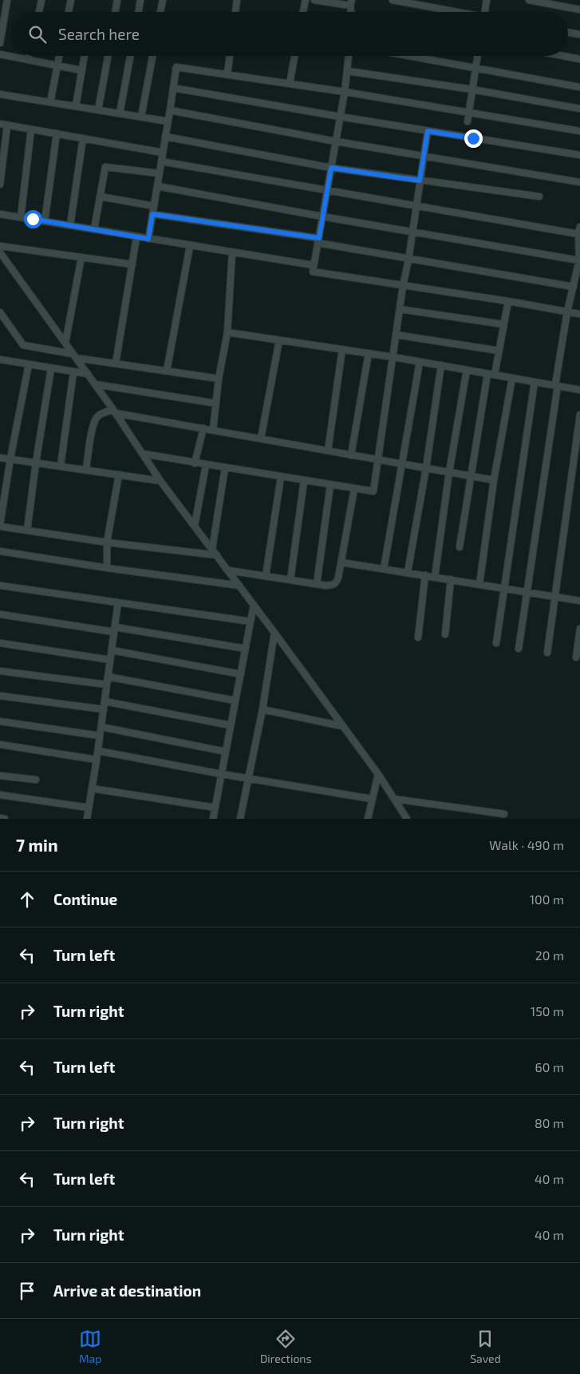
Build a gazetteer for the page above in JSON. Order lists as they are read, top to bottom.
{
  "page": {
    "search": "Search here",
    "heading": ["7 min", "Walk · 490 m"],
    "list": [
      ["Continue", "100 m"],
      ["Turn left", "20 m"],
      ["Turn right", "150 m"],
      ["Turn left", "60 m"],
      ["Turn right", "80 m"],
      ["Turn left", "40 m"],
      ["Turn right", "40 m"],
      "Arrive at destination"
    ],
    "nav": ["Map", "Directions", "Saved"]
  }
}
